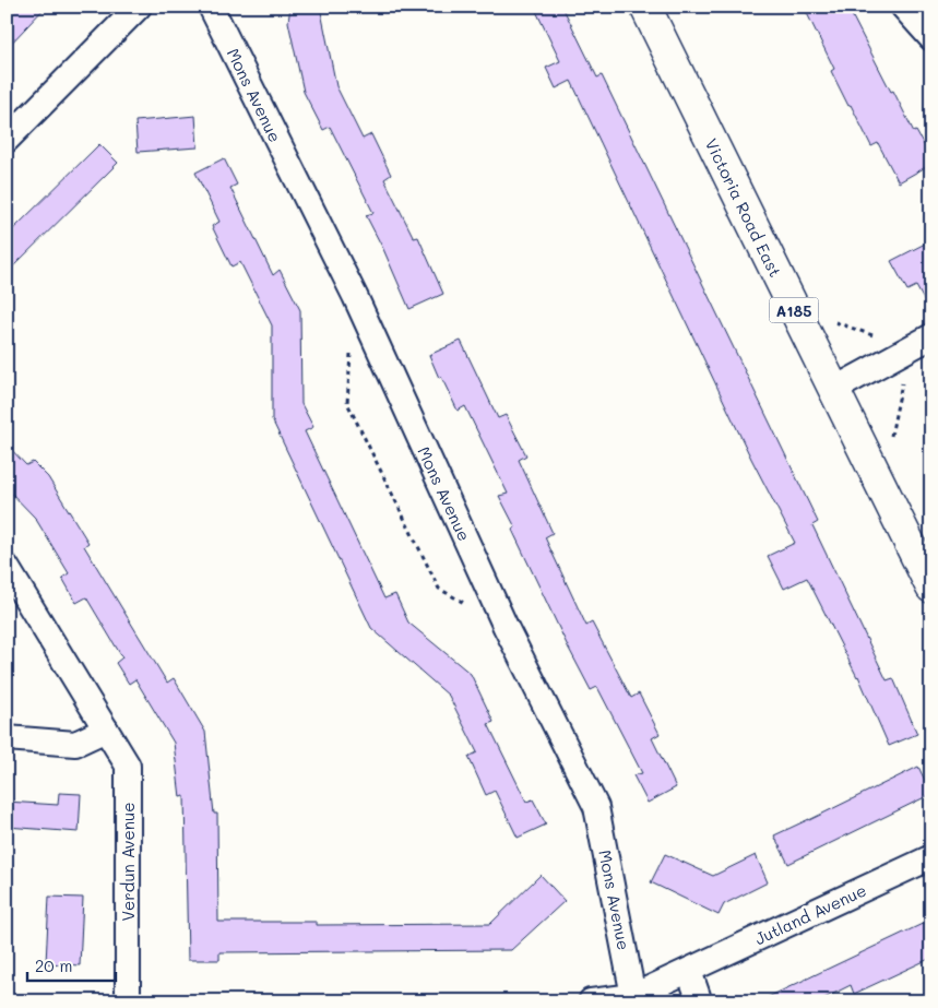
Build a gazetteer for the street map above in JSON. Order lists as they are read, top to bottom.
{
  "streets": {
    "main road": ["Victoria Road East", "A185"],
    "street": ["Mons Avenue", "Verdun Avenue", "Jutland Avenue"]
  },
  "crossings": [
    ["Mons Avenue", "Jutland Avenue"]
  ],
  "scale_bar": "20 m"
}
